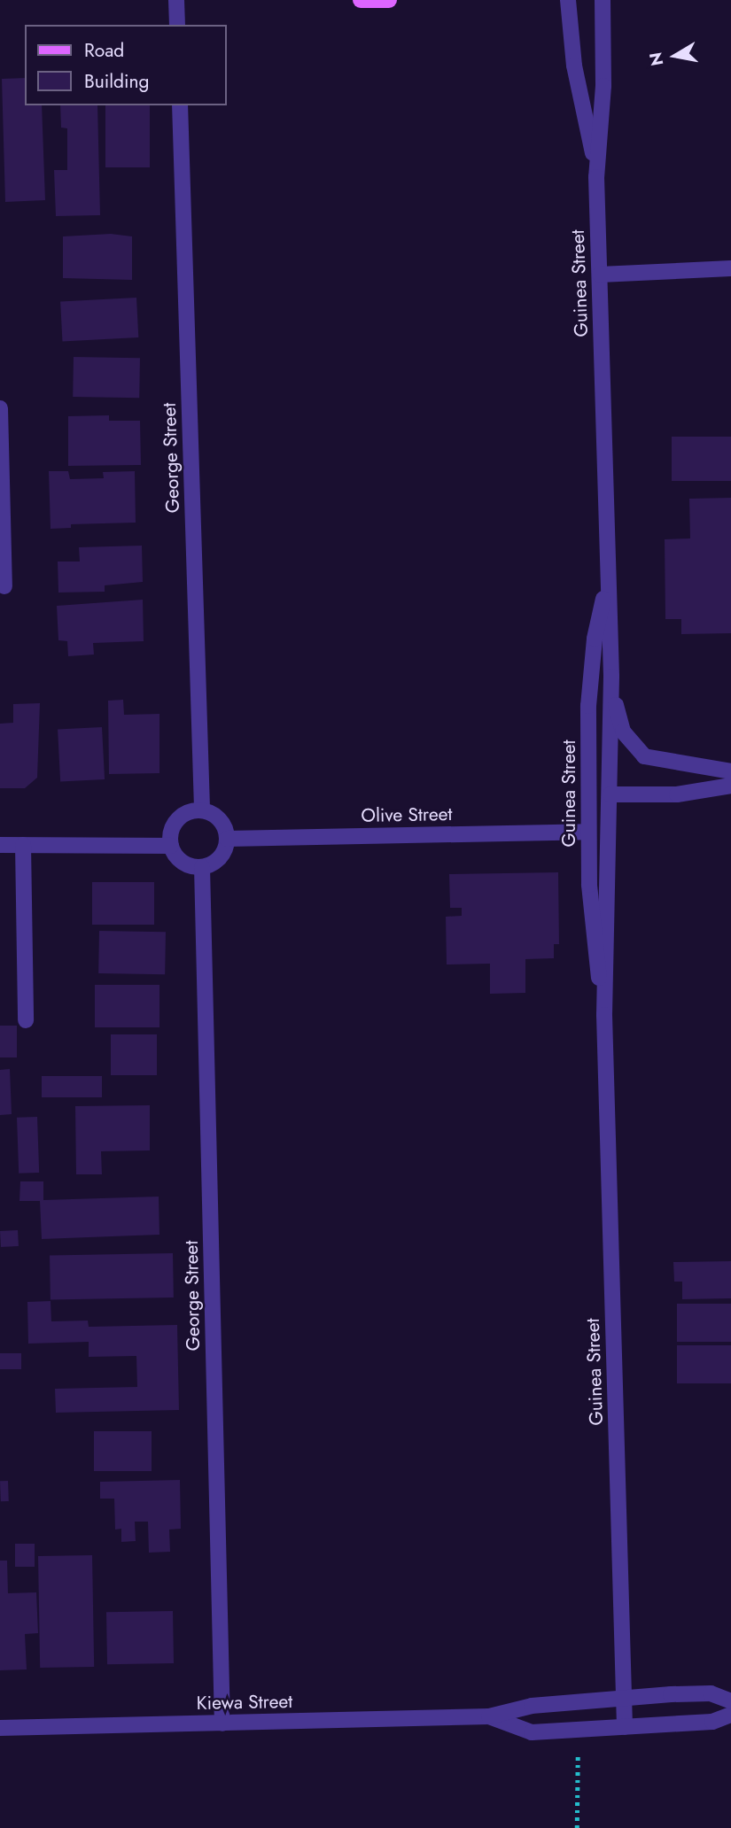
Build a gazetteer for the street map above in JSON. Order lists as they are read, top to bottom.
{
  "streets": {
    "street": [
      "Guinea Street",
      "George Street",
      "Olive Street",
      "Kiewa Street"
    ]
  },
  "crossings": [
    ["Guinea Street", "Olive Street"],
    ["Guinea Street", "Kiewa Street"],
    ["George Street", "Olive Street"],
    ["George Street", "Kiewa Street"]
  ],
  "legend": ["Road", "Building"],
  "north": "left"
}
